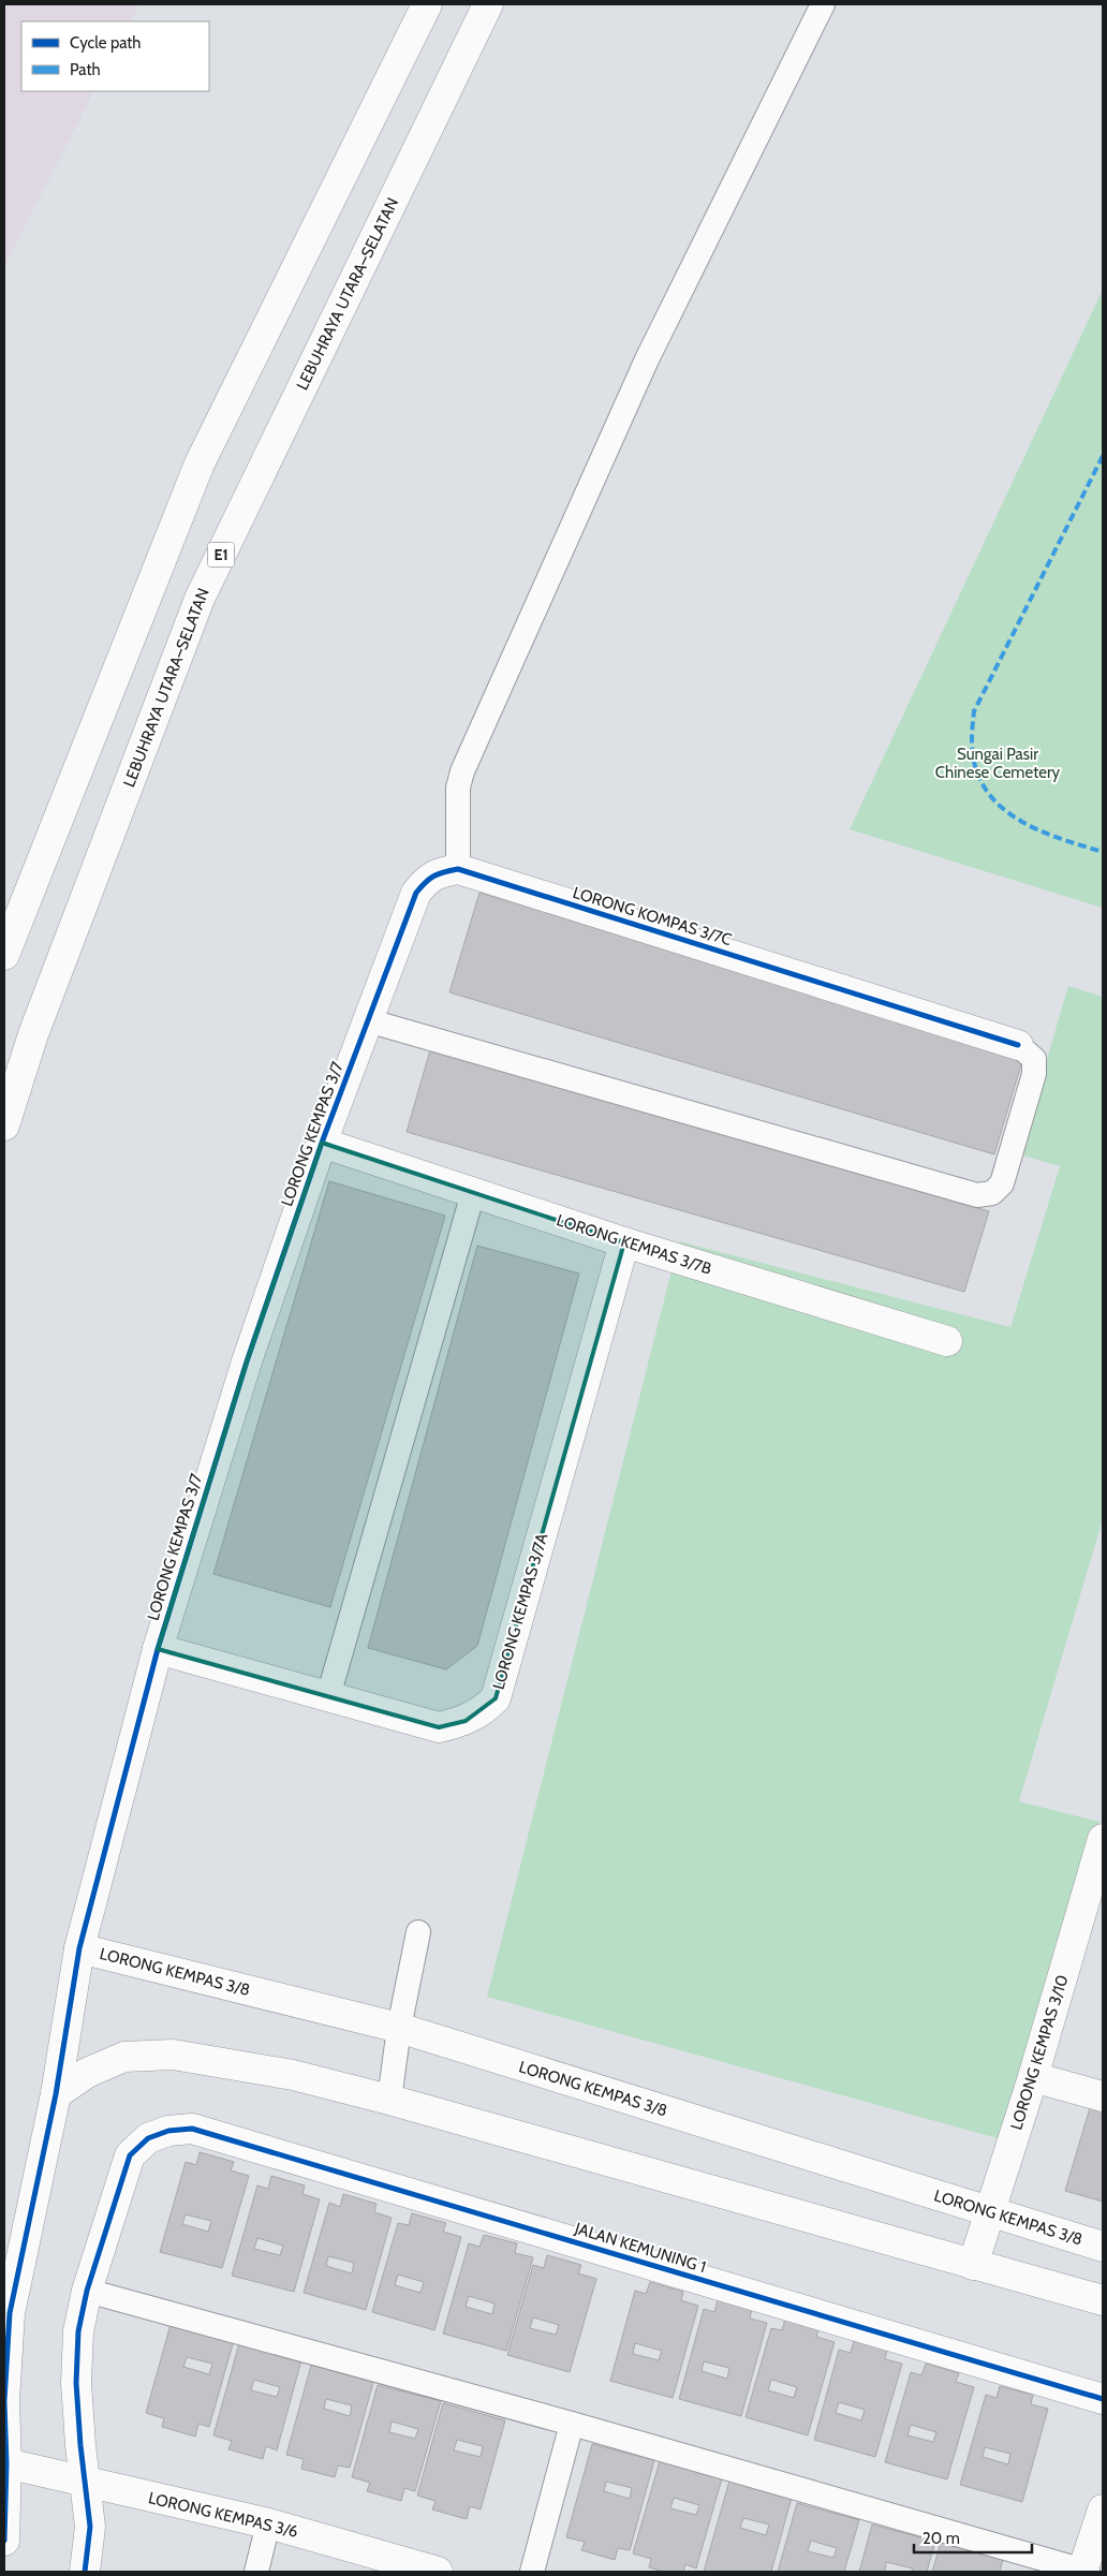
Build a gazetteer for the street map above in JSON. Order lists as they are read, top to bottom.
{
  "streets": {
    "main road": [
      "LEBUHRAYA UTARA–SELATAN",
      "E1",
      "LORONG KOMPAS 3/7C",
      "LORONG KEMPAS 3/7",
      "LORONG KEMPAS 3/7B",
      "LORONG KEMPAS 3/7A",
      "LORONG KEMPAS 3/8",
      "LORONG KEMPAS 3/10",
      "JALAN KEMUNING 1",
      "LORONG KEMPAS 3/6"
    ]
  },
  "crossings": [
    ["LORONG KEMPAS 3/7", "LORONG KEMPAS 3/7B"],
    ["LORONG KEMPAS 3/7", "LORONG KEMPAS 3/7A"],
    ["LORONG KEMPAS 3/7", "LORONG KEMPAS 3/8"],
    ["LORONG KEMPAS 3/7", "LORONG KEMPAS 3/6"],
    ["LORONG KEMPAS 3/7B", "LORONG KEMPAS 3/7A"],
    ["LORONG KEMPAS 3/8", "LORONG KEMPAS 3/10"]
  ],
  "parks": ["Sungai Pasir Chinese Cemetery"],
  "legend": ["Cycle path", "Path"],
  "scale_bar": "20 m"
}
